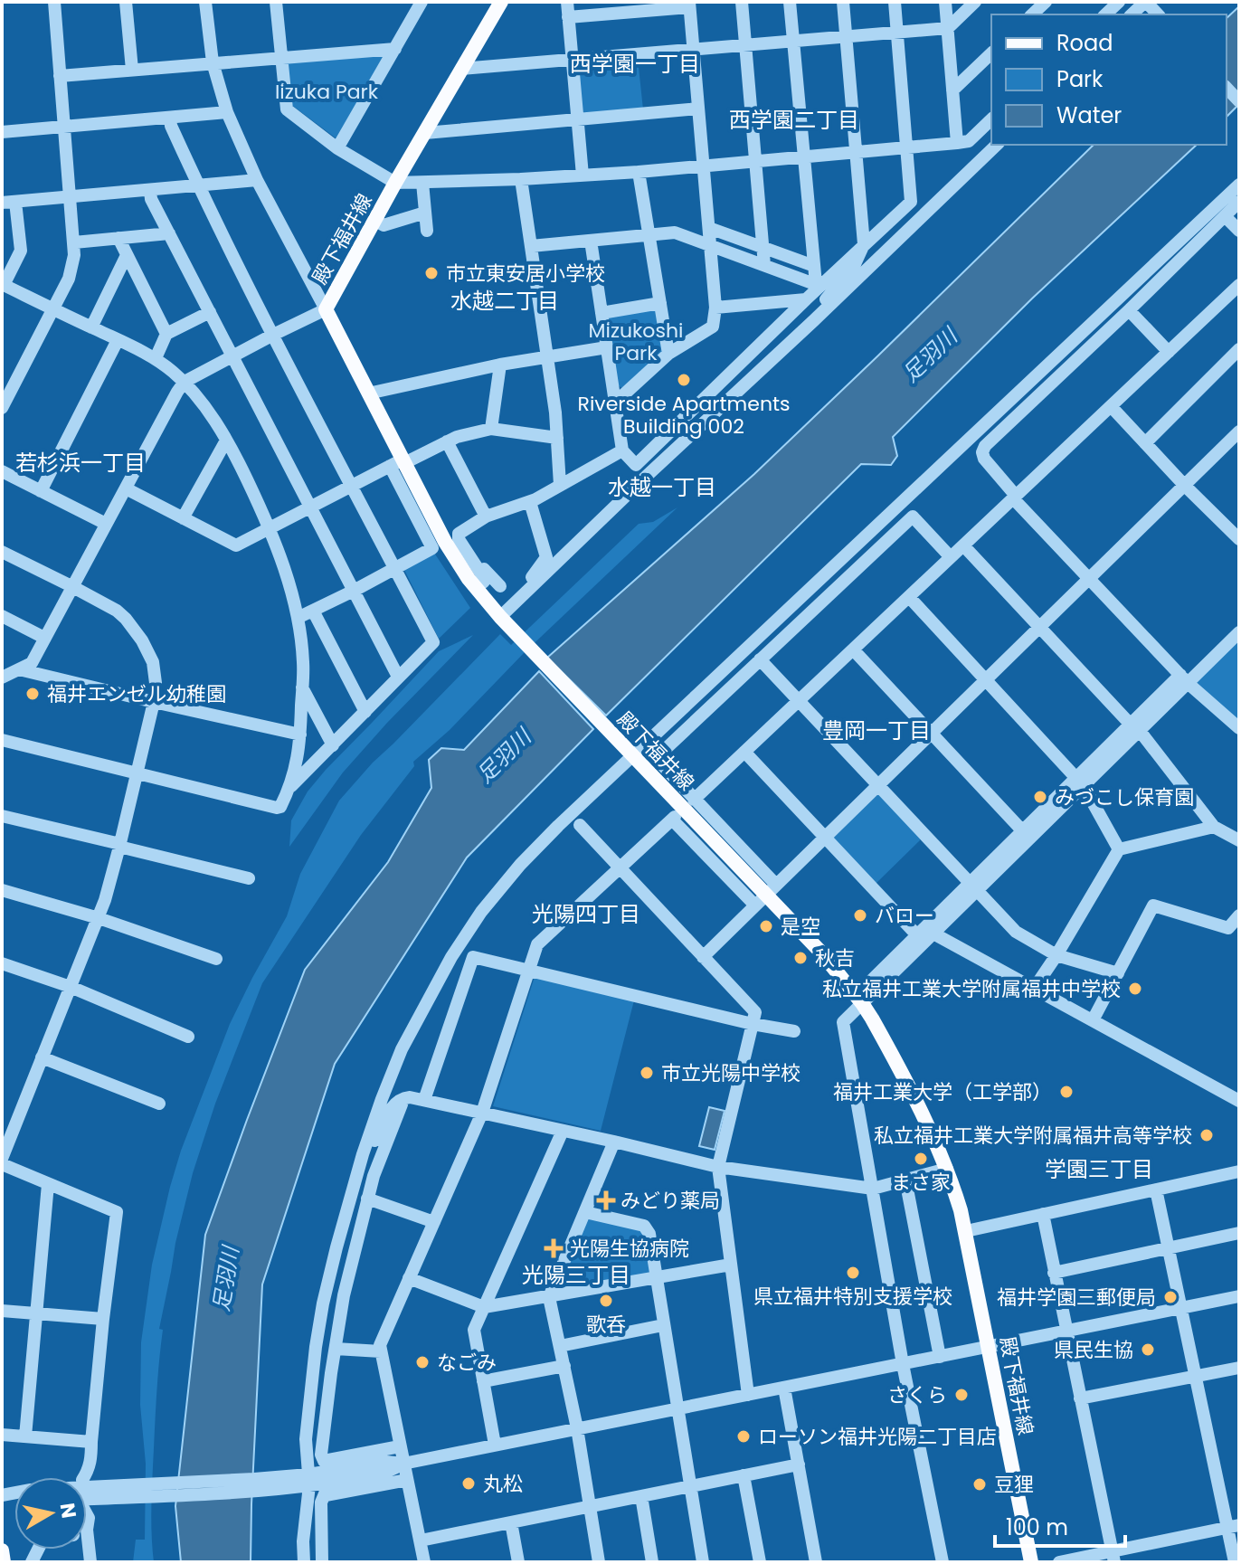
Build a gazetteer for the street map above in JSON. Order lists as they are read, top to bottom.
{
  "streets": {
    "main road": ["殿下福井線"]
  },
  "districts": [
    "西学園一丁目",
    "西学園二丁目",
    "水越二丁目",
    "若杉浜一丁目",
    "水越一丁目",
    "豊岡一丁目",
    "光陽四丁目",
    "学園三丁目",
    "光陽三丁目"
  ],
  "water": ["足羽川"],
  "parks": ["Iizuka Park", "Mizukoshi Park"],
  "places": {
    "other": [
      "市立東安居小学校",
      "Riverside Apartments Building 002",
      "福井エンゼル幼稚園",
      "みづこし保育園",
      "バロー",
      "是空",
      "秋吉",
      "私立福井工業大学附属福井中学校",
      "市立光陽中学校",
      "福井工業大学（工学部）",
      "私立福井工業大学附属福井高等学校",
      "まさ家",
      "県立福井特別支援学校",
      "福井学園三郵便局",
      "歌呑",
      "県民生協",
      "なごみ",
      "さくら",
      "ローソン福井光陽二丁目店",
      "丸松",
      "豆狸"
    ],
    "health": ["みどり薬局", "光陽生協病院"]
  },
  "legend": ["Road", "Park", "Water"],
  "scale_bar": "100 m",
  "north": "right"
}
